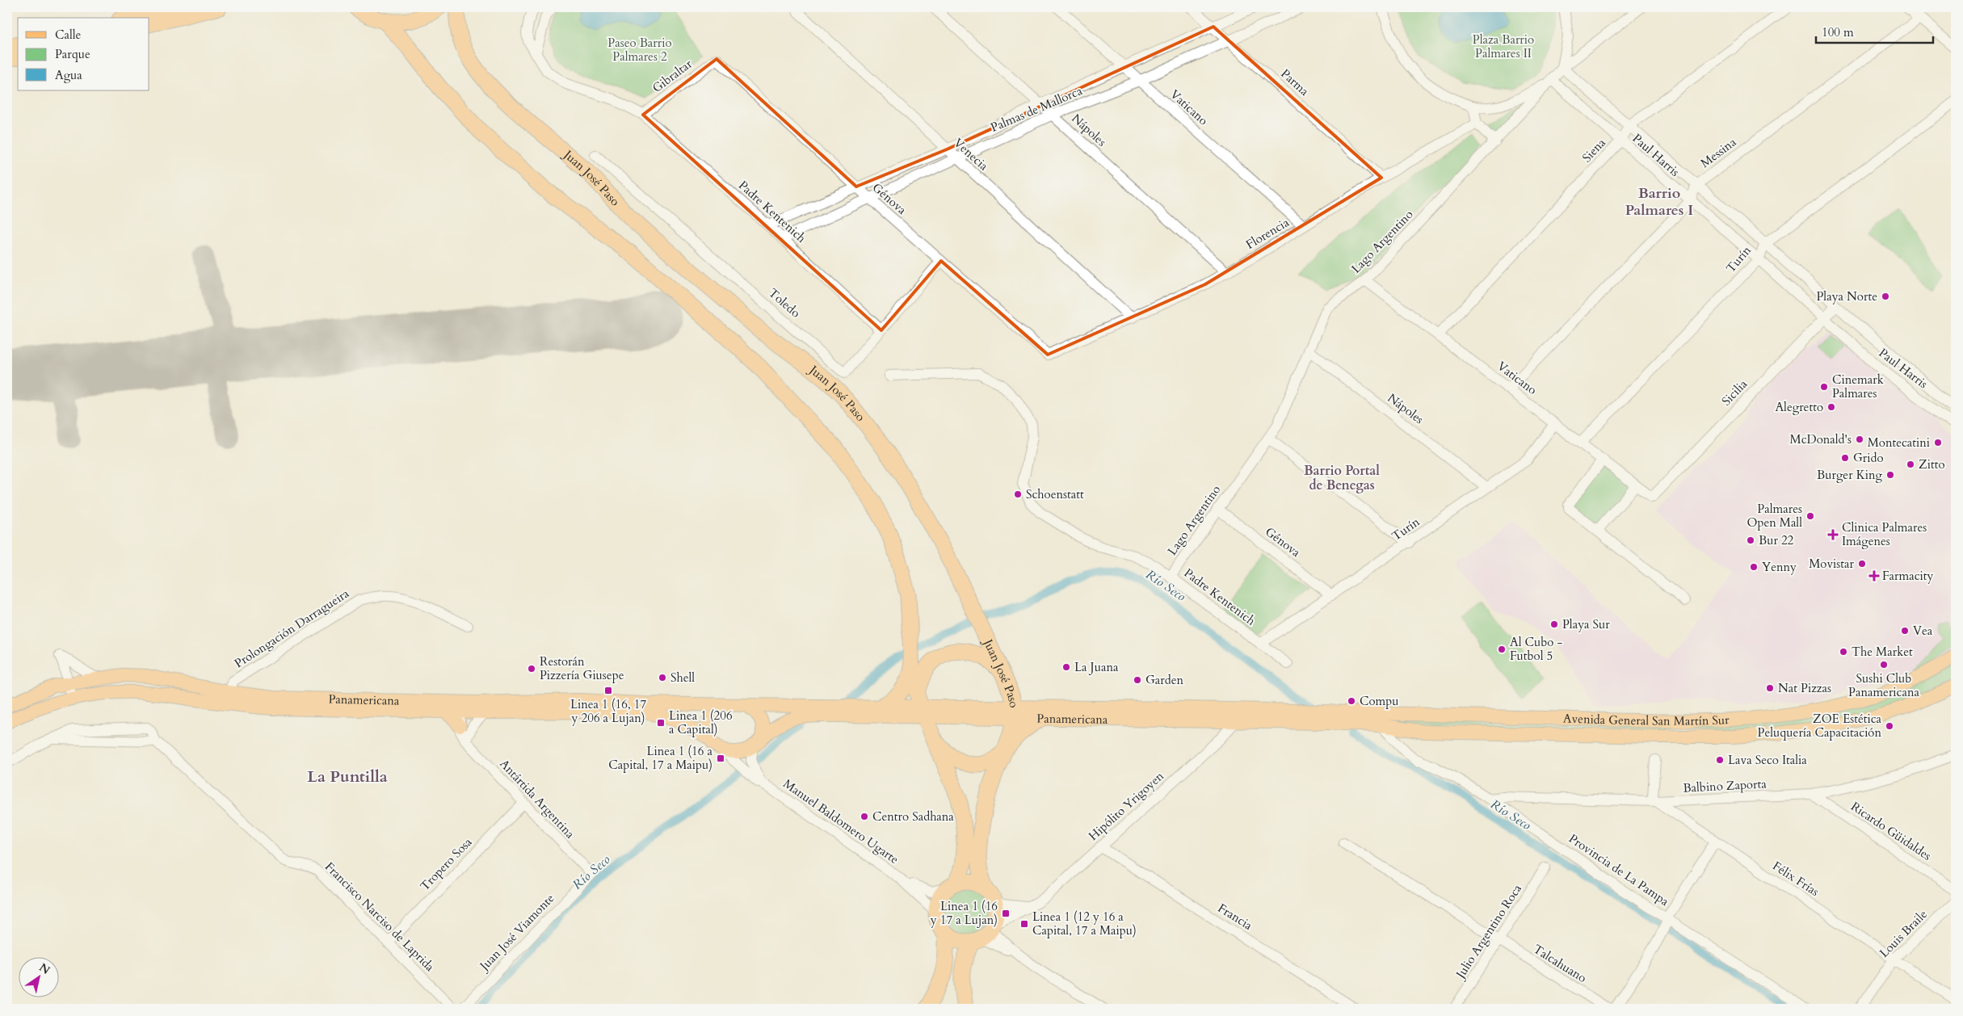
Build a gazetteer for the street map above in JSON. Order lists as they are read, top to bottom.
{
  "streets": {
    "highway": ["Juan José Paso"],
    "main road": ["Panamericana", "Avenida General San Martín Sur"],
    "street": [
      "Gibraltar",
      "Parma",
      "Vaticano",
      "Palmas de Mallorca",
      "Nápoles",
      "Siena",
      "Messina",
      "Venecia",
      "Paul Harris",
      "Génova",
      "Padre Kentenich",
      "Florencia",
      "Lago Argentino",
      "Turín",
      "Toledo",
      "Sicilia",
      "Prolongación Darragueira",
      "Balbino Zaporta",
      "Antártida Argentina",
      "Hipólito Yrigoyen",
      "Manuel Baldomero Ugarte",
      "Ricardo Güidaldes",
      "Tropero Sosa",
      "Provincia de La Pampa",
      "Félix Frías",
      "Francisco Narciso de Laprida",
      "Francia",
      "Julio Argentino Roca",
      "Juan José Viamonte",
      "Louis Braile",
      "Talcahuano"
    ]
  },
  "crossings": [
    ["Gibraltar", "Génova"],
    ["Gibraltar", "Padre Kentenich"],
    ["Parma", "Palmas de Mallorca"],
    ["Parma", "Florencia"],
    ["Vaticano", "Palmas de Mallorca"],
    ["Vaticano", "Siena"],
    ["Vaticano", "Messina"],
    ["Vaticano", "Florencia"],
    ["Vaticano", "Lago Argentino"],
    ["Vaticano", "Turín"],
    ["Vaticano", "Sicilia"],
    ["Palmas de Mallorca", "Nápoles"],
    ["Palmas de Mallorca", "Venecia"],
    ["Palmas de Mallorca", "Génova"],
    ["Palmas de Mallorca", "Padre Kentenich"],
    ["Nápoles", "Florencia"],
    ["Nápoles", "Lago Argentino"],
    ["Nápoles", "Turín"],
    ["Siena", "Paul Harris"],
    ["Messina", "Paul Harris"],
    ["Venecia", "Florencia"],
    ["Paul Harris", "Lago Argentino"],
    ["Paul Harris", "Turín"],
    ["Paul Harris", "Sicilia"],
    ["Juan José Paso", "Panamericana"],
    ["Juan José Paso", "Hipólito Yrigoyen"],
    ["Juan José Paso", "Manuel Baldomero Ugarte"],
    ["Génova", "Florencia"],
    ["Génova", "Lago Argentino"],
    ["Génova", "Turín"],
    ["Génova", "Toledo"],
    ["Padre Kentenich", "Lago Argentino"],
    ["Padre Kentenich", "Turín"],
    ["Padre Kentenich", "Toledo"],
    ["Prolongación Darragueira", "Panamericana"],
    ["Panamericana", "Avenida General San Martín Sur"],
    ["Panamericana", "Hipólito Yrigoyen"],
    ["Panamericana", "Manuel Baldomero Ugarte"],
    ["Balbino Zaporta", "Ricardo Güidaldes"],
    ["Balbino Zaporta", "Provincia de La Pampa"],
    ["Balbino Zaporta", "Félix Frías"],
    ["Antártida Argentina", "Tropero Sosa"],
    ["Antártida Argentina", "Juan José Viamonte"],
    ["Hipólito Yrigoyen", "Manuel Baldomero Ugarte"],
    ["Hipólito Yrigoyen", "Francia"],
    ["Tropero Sosa", "Francisco Narciso de Laprida"],
    ["Félix Frías", "Louis Braile"],
    ["Julio Argentino Roca", "Talcahuano"]
  ],
  "districts": ["Barrio Palmares I", "Barrio Portal de Benegas", "La Puntilla"],
  "water": ["Río Seco"],
  "parks": ["Plaza Barrio Palmares II", "Paseo Barrio Palmares 2"],
  "places": {
    "other": [
      "Playa Norte",
      "Cinemark Palmares",
      "Alegretto",
      "McDonald's",
      "Montecatini",
      "Grido",
      "Zitto",
      "Burger King",
      "Schoenstatt",
      "Palmares Open Mall",
      "Bur 22",
      "Movistar",
      "Yenny",
      "Playa Sur",
      "Vea",
      "Al Cubo - Futbol 5",
      "The Market",
      "Sushi Club Panamericana",
      "La Juana",
      "Restorán Pizzería Giusepe",
      "Shell",
      "Garden",
      "Nat Pizzas",
      "Compu",
      "ZOE Estética Peluquería Capacitación",
      "Lava Seco Italia",
      "Centro Sadhana"
    ],
    "health": ["Clinica Palmares Imágenes", "Farmacity"],
    "transit": [
      "Linea 1 (16, 17 y 206 a Lujan)",
      "Linea 1 (206 a Capital)",
      "Linea 1 (16 a Capital, 17 a Maipu)",
      "Linea 1 (16 y 17 a Lujan)",
      "Linea 1 (12 y 16 a Capital, 17 a Maipu)"
    ]
  },
  "legend": ["Calle", "Parque", "Agua"],
  "scale_bar": "100 m",
  "north": "top right"
}
